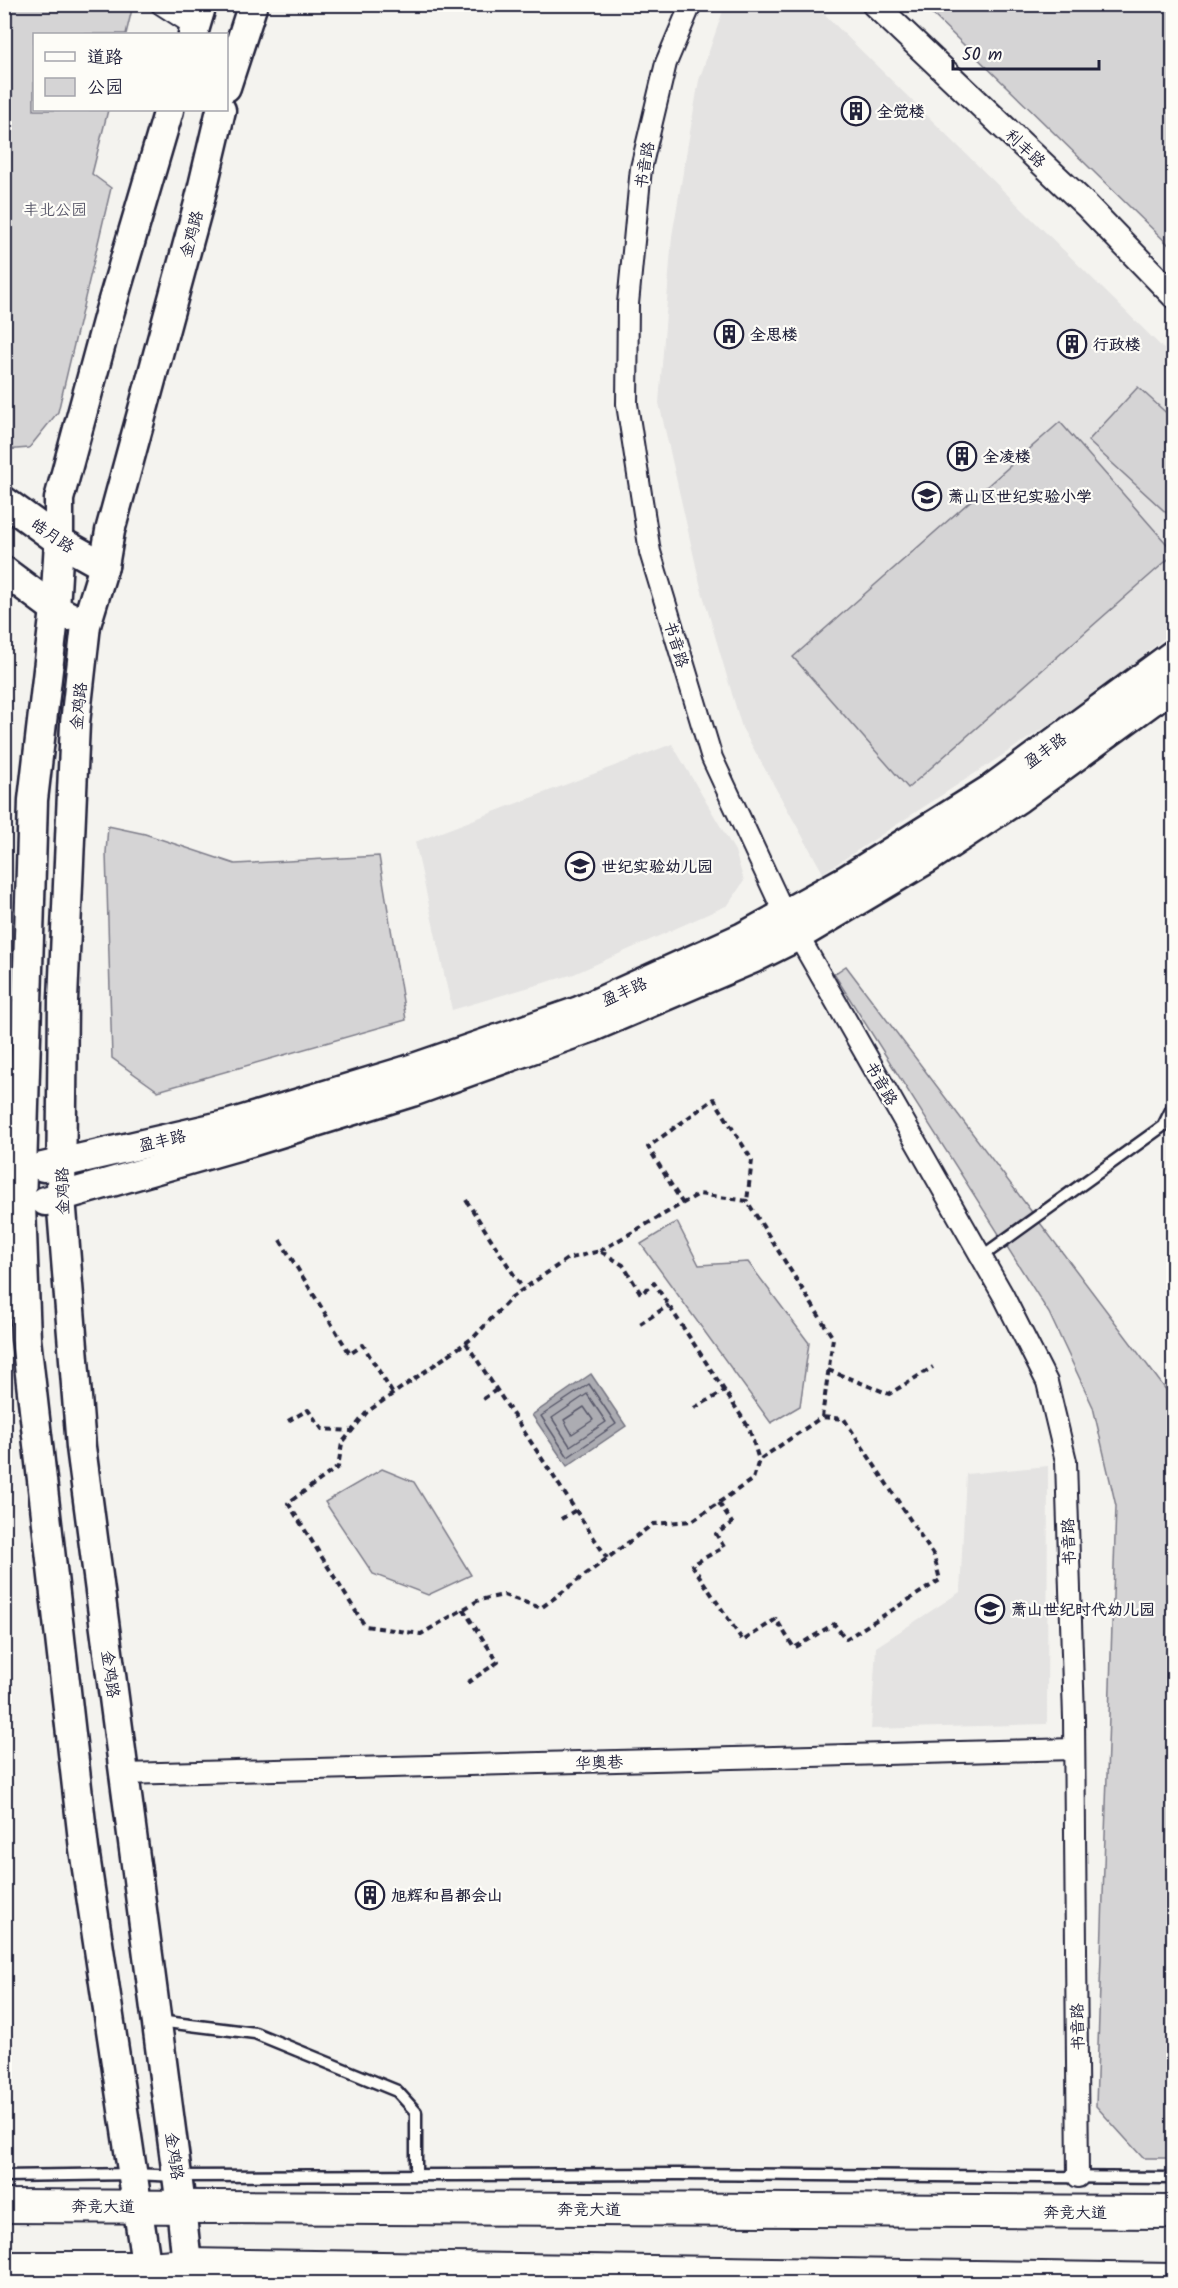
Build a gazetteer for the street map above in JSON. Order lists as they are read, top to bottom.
{
  "streets": {
    "main road": [
      "金鸡路",
      "皓月路",
      "盈丰路",
      "奔竞大道"
    ],
    "street": ["利丰路", "书音路", "华奥巷"]
  },
  "crossings": [
    ["书音路", "盈丰路"],
    ["书音路", "华奥巷"],
    ["金鸡路", "皓月路"],
    ["金鸡路", "盈丰路"],
    ["金鸡路", "华奥巷"],
    ["金鸡路", "奔竞大道"]
  ],
  "parks": ["丰北公园"],
  "places": {
    "building": [
      "全觉楼",
      "全思楼",
      "行政楼",
      "全凌楼",
      "旭辉和昌都会山"
    ],
    "school or university": ["萧山区世纪实验小学", "世纪实验幼儿园", "萧山世纪时代幼儿园"]
  },
  "legend": ["道路", "公园"],
  "scale_bar": "50 m"
}
